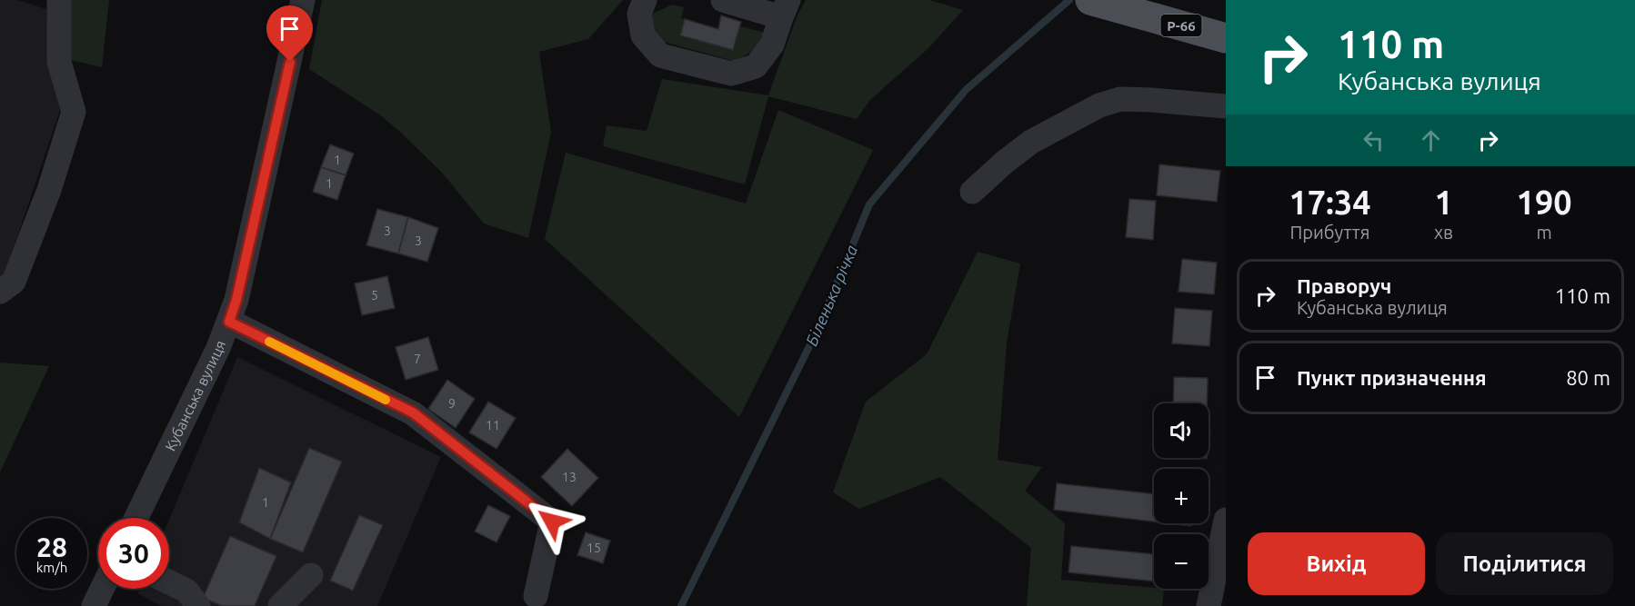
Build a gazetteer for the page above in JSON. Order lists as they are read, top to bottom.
{
  "streets": {
    "main road": ["Р-66"],
    "street": ["Кубанська вулиця"]
  },
  "water": ["Біленька річка"],
  "house_numbers": [
    "1",
    "1",
    "3",
    "3",
    "5",
    "7",
    "9",
    "11",
    "13",
    "1",
    "15"
  ],
  "page": {
    "turn": ["110 m", "Кубанська вулиця"],
    "eta": [
      "17:34",
      "Прибуття",
      "1",
      "хв",
      "190",
      "m"
    ],
    "list": [
      {
        "name": "Праворуч",
        "note": "Кубанська вулиця",
        "value": "110 m"
      },
      {
        "name": "Пункт призначення",
        "value": "80 m"
      }
    ],
    "map_buttons": ["+", "−"],
    "speed": "28 km/h",
    "limit": "30",
    "buttons": ["Вихід", "Поділитися"]
  }
}
